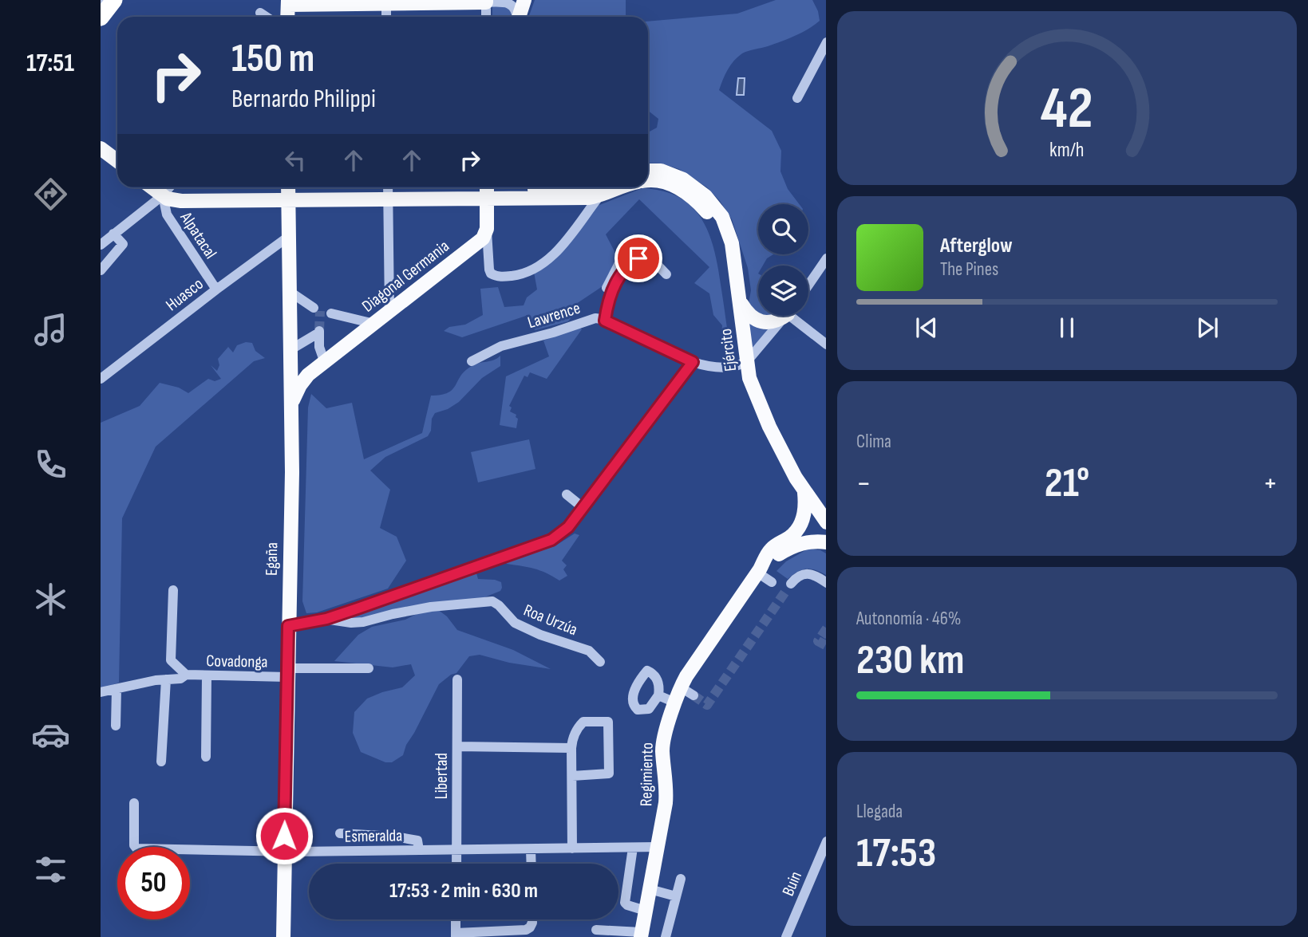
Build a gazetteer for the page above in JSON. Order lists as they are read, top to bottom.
{
  "streets": {
    "main road": [
      "Diagonal Germania",
      "Ejército",
      "Egaña",
      "Regimiento"
    ],
    "street": [
      "Alpatacal",
      "Huasco",
      "Lawrence",
      "Roa Urzúa",
      "Covadonga",
      "Libertad",
      "Esmeralda",
      "Buin"
    ]
  },
  "crossings": [
    ["Alpatacal", "Huasco"],
    ["Diagonal Germania", "Ejército"],
    ["Diagonal Germania", "Egaña"],
    ["Huasco", "Egaña"],
    ["Lawrence", "Ejército"],
    ["Ejército", "Regimiento"],
    ["Egaña", "Covadonga"],
    ["Egaña", "Esmeralda"],
    ["Regimiento", "Esmeralda"],
    ["Libertad", "Esmeralda"]
  ],
  "page": {
    "tabs": "17:51",
    "turn": ["150 m", "Bernardo Philippi"],
    "song": ["Afterglow", "The Pines"],
    "tile": [
      "Clima",
      ["Autonomía · 46%", "230 km"],
      ["Llegada", "17:53"]
    ],
    "heat": ["−", "21°", "+"],
    "limit": "50",
    "trip": "17:53 · 2 min · 630 m",
    "gauge": ["42", "km/h"]
  }
}
